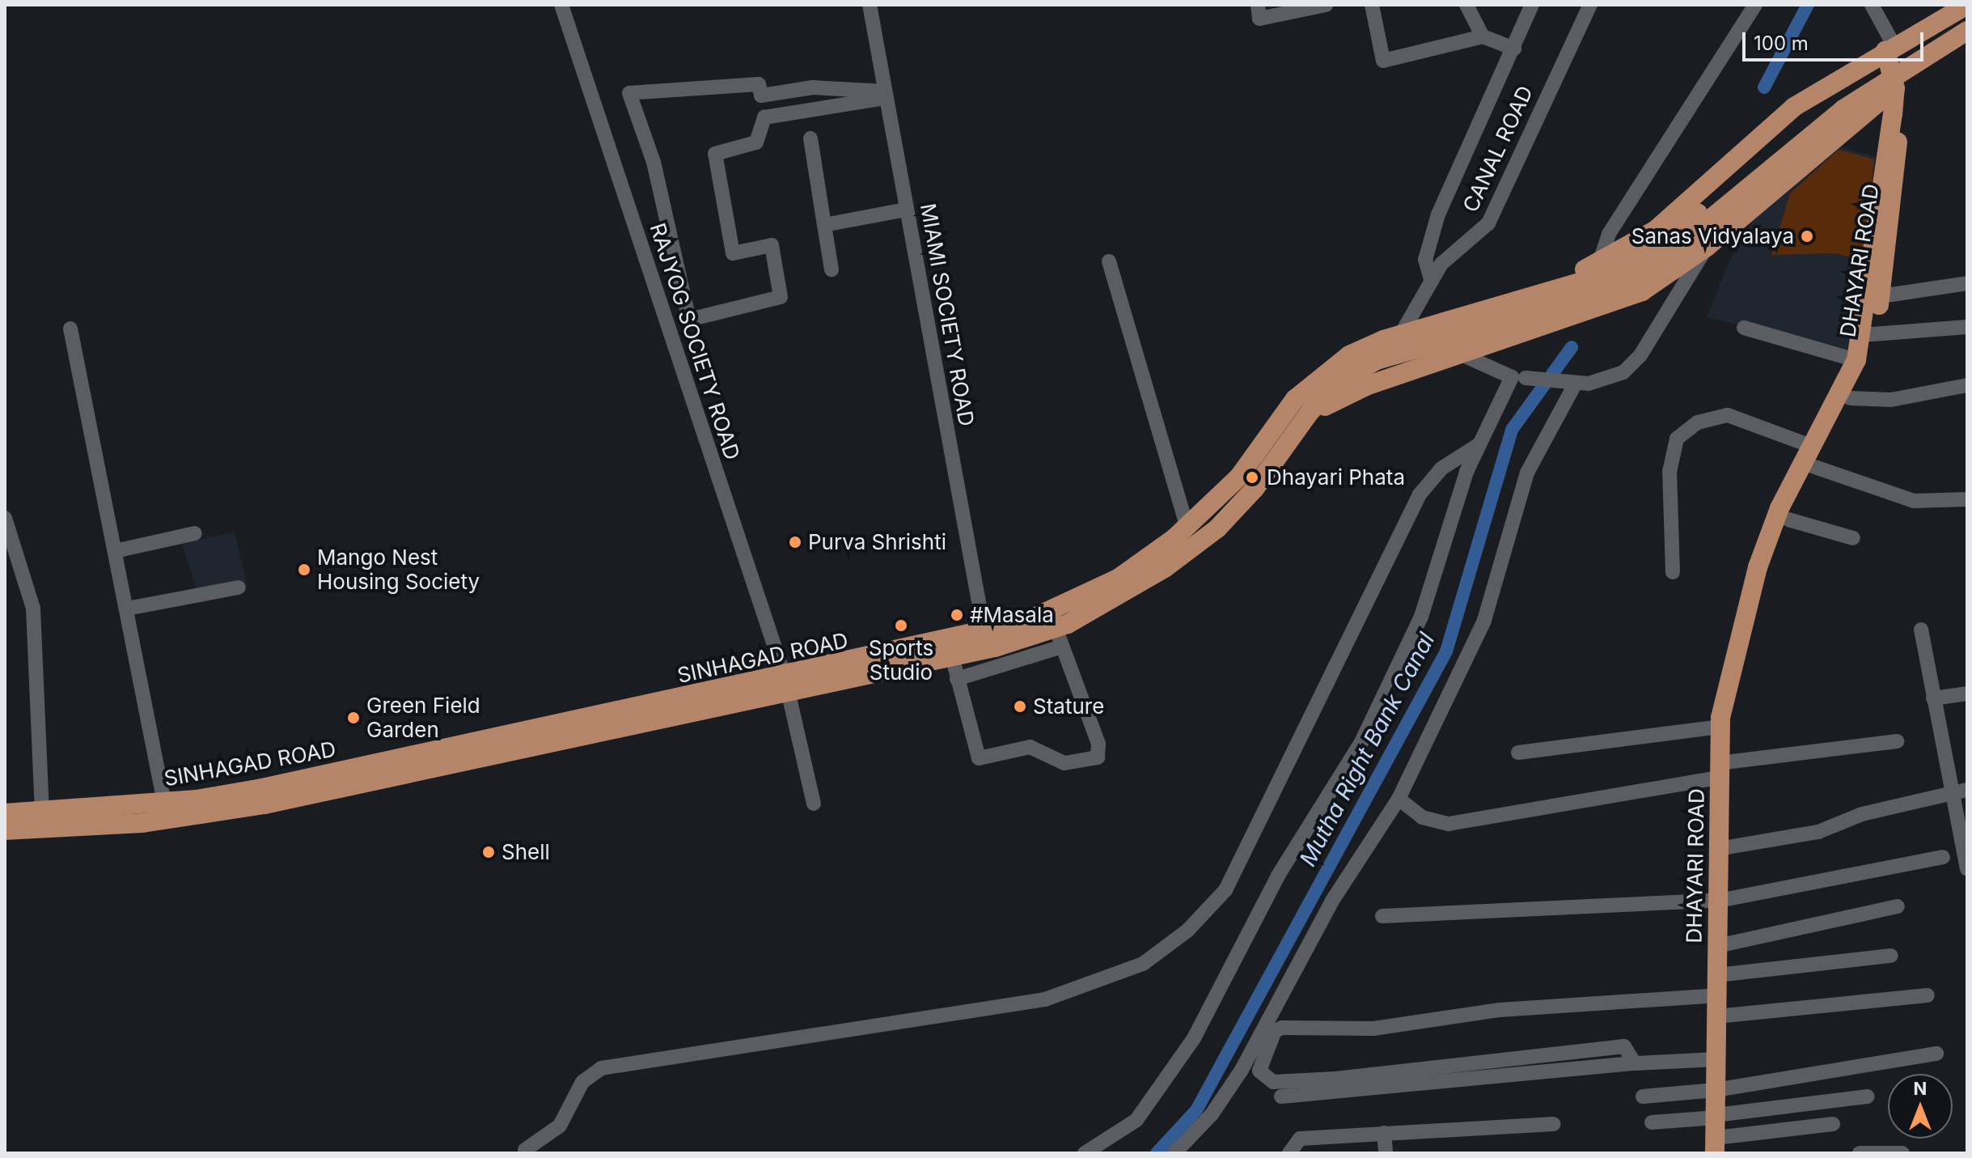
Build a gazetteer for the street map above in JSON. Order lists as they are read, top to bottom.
{
  "streets": {
    "main road": ["DHAYARI ROAD", "SINHAGAD ROAD"],
    "street": ["CANAL ROAD", "MIAMI SOCIETY ROAD", "RAJYOG SOCIETY ROAD"]
  },
  "crossings": [
    ["CANAL ROAD", "SINHAGAD ROAD"],
    ["MIAMI SOCIETY ROAD", "SINHAGAD ROAD"],
    ["RAJYOG SOCIETY ROAD", "SINHAGAD ROAD"]
  ],
  "water": ["Mutha Right Bank Canal"],
  "places": [
    "Sanas Vidyalaya",
    "Dhayari Phata",
    "Purva Shrishti",
    "Mango Nest Housing Society",
    "#Masala",
    "Sports Studio",
    "Stature",
    "Green Field Garden",
    "Shell"
  ],
  "scale_bar": "100 m",
  "north": "top"
}
